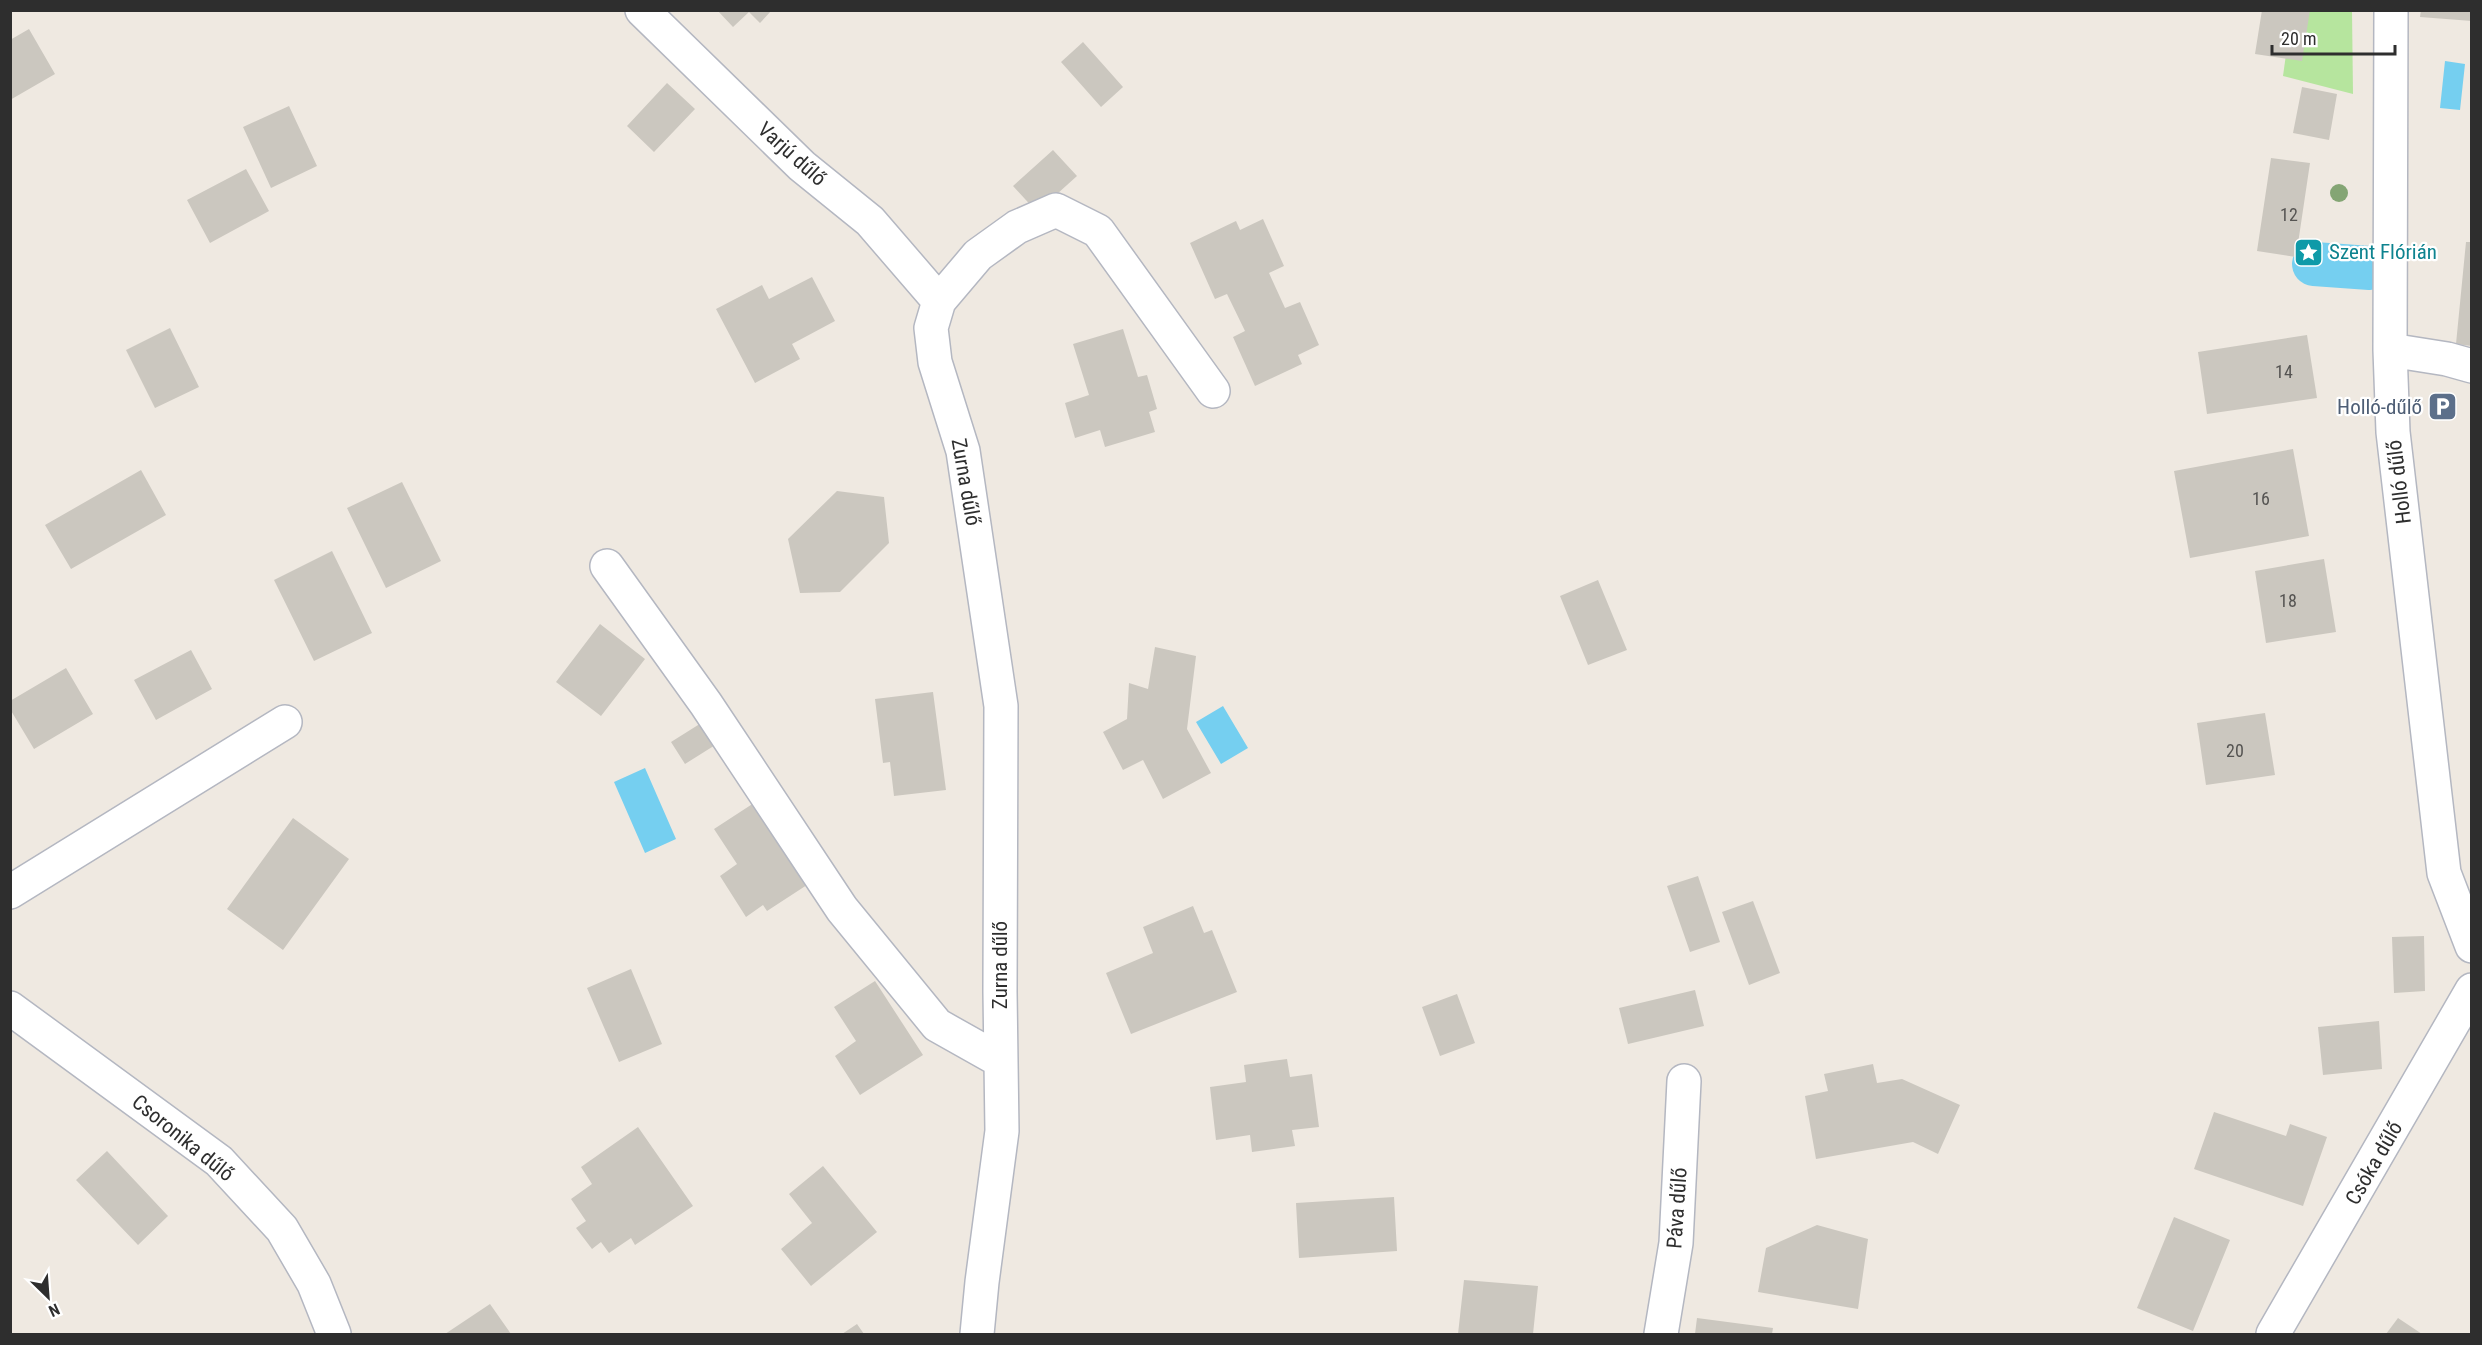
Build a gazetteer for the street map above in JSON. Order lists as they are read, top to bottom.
{
  "streets": {
    "street": [
      "Varjú dűlő",
      "Zurna dűlő",
      "Holló dűlő",
      "Csoronika dűlő",
      "Csóka dűlő",
      "Páva dűlő"
    ]
  },
  "crossings": [
    ["Varjú dűlő", "Zurna dűlő"]
  ],
  "places": {
    "place": ["Szent Flórián"],
    "parking": ["Holló-dűlő"]
  },
  "house_numbers": [
    "12",
    "14",
    "16",
    "18",
    "20"
  ],
  "scale_bar": "20 m",
  "north": "bottom right"
}
